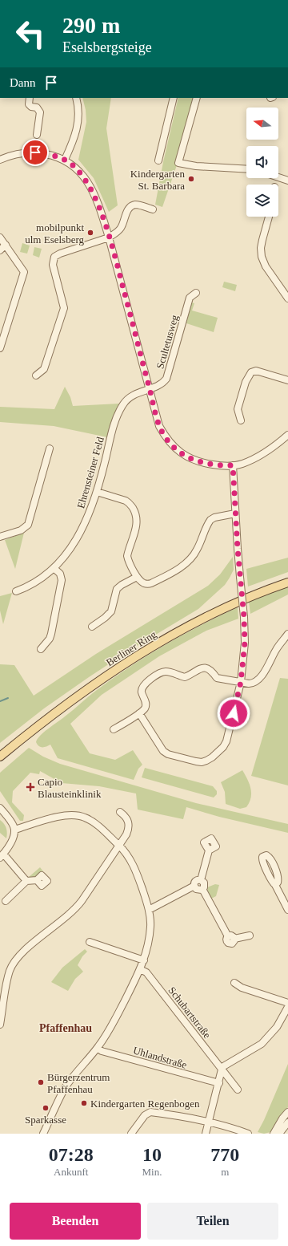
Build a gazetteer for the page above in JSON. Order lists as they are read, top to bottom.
{
  "streets": {
    "main road": ["Berliner Ring"],
    "street": [
      "Scultetusweg",
      "Ehrensteiner Feld",
      "Schubartstraße",
      "Uhlandstraße"
    ]
  },
  "crossings": [
    ["Scultetusweg", "Ehrensteiner Feld"]
  ],
  "districts": ["Pfaffenhau"],
  "places": {
    "other": [
      "Kindergarten St. Barbara",
      "mobilpunkt ulm Eselsberg",
      "Bürgerzentrum Pfaffenhau",
      "Kindergarten Regenbogen",
      "Sparkasse"
    ],
    "health": ["Capio Blausteinklinik"]
  },
  "north": "left",
  "page": {
    "turn": ["290 m", "Eselsbergsteige"],
    "then": "Dann",
    "eta": [
      "07:28",
      "Ankunft",
      "10",
      "Min.",
      "770",
      "m"
    ],
    "buttons": ["Beenden", "Teilen"]
  }
}
